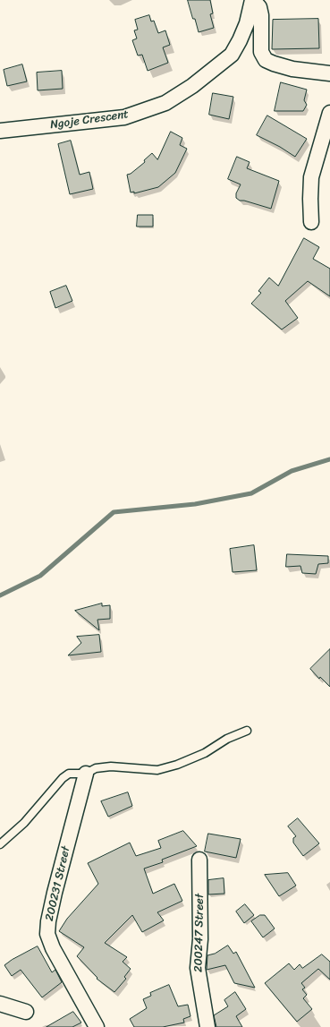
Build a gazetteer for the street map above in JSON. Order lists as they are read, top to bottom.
{
  "streets": {
    "street": ["Ngoje Crescent", "200231 Street", "200247 Street"]
  }
}
